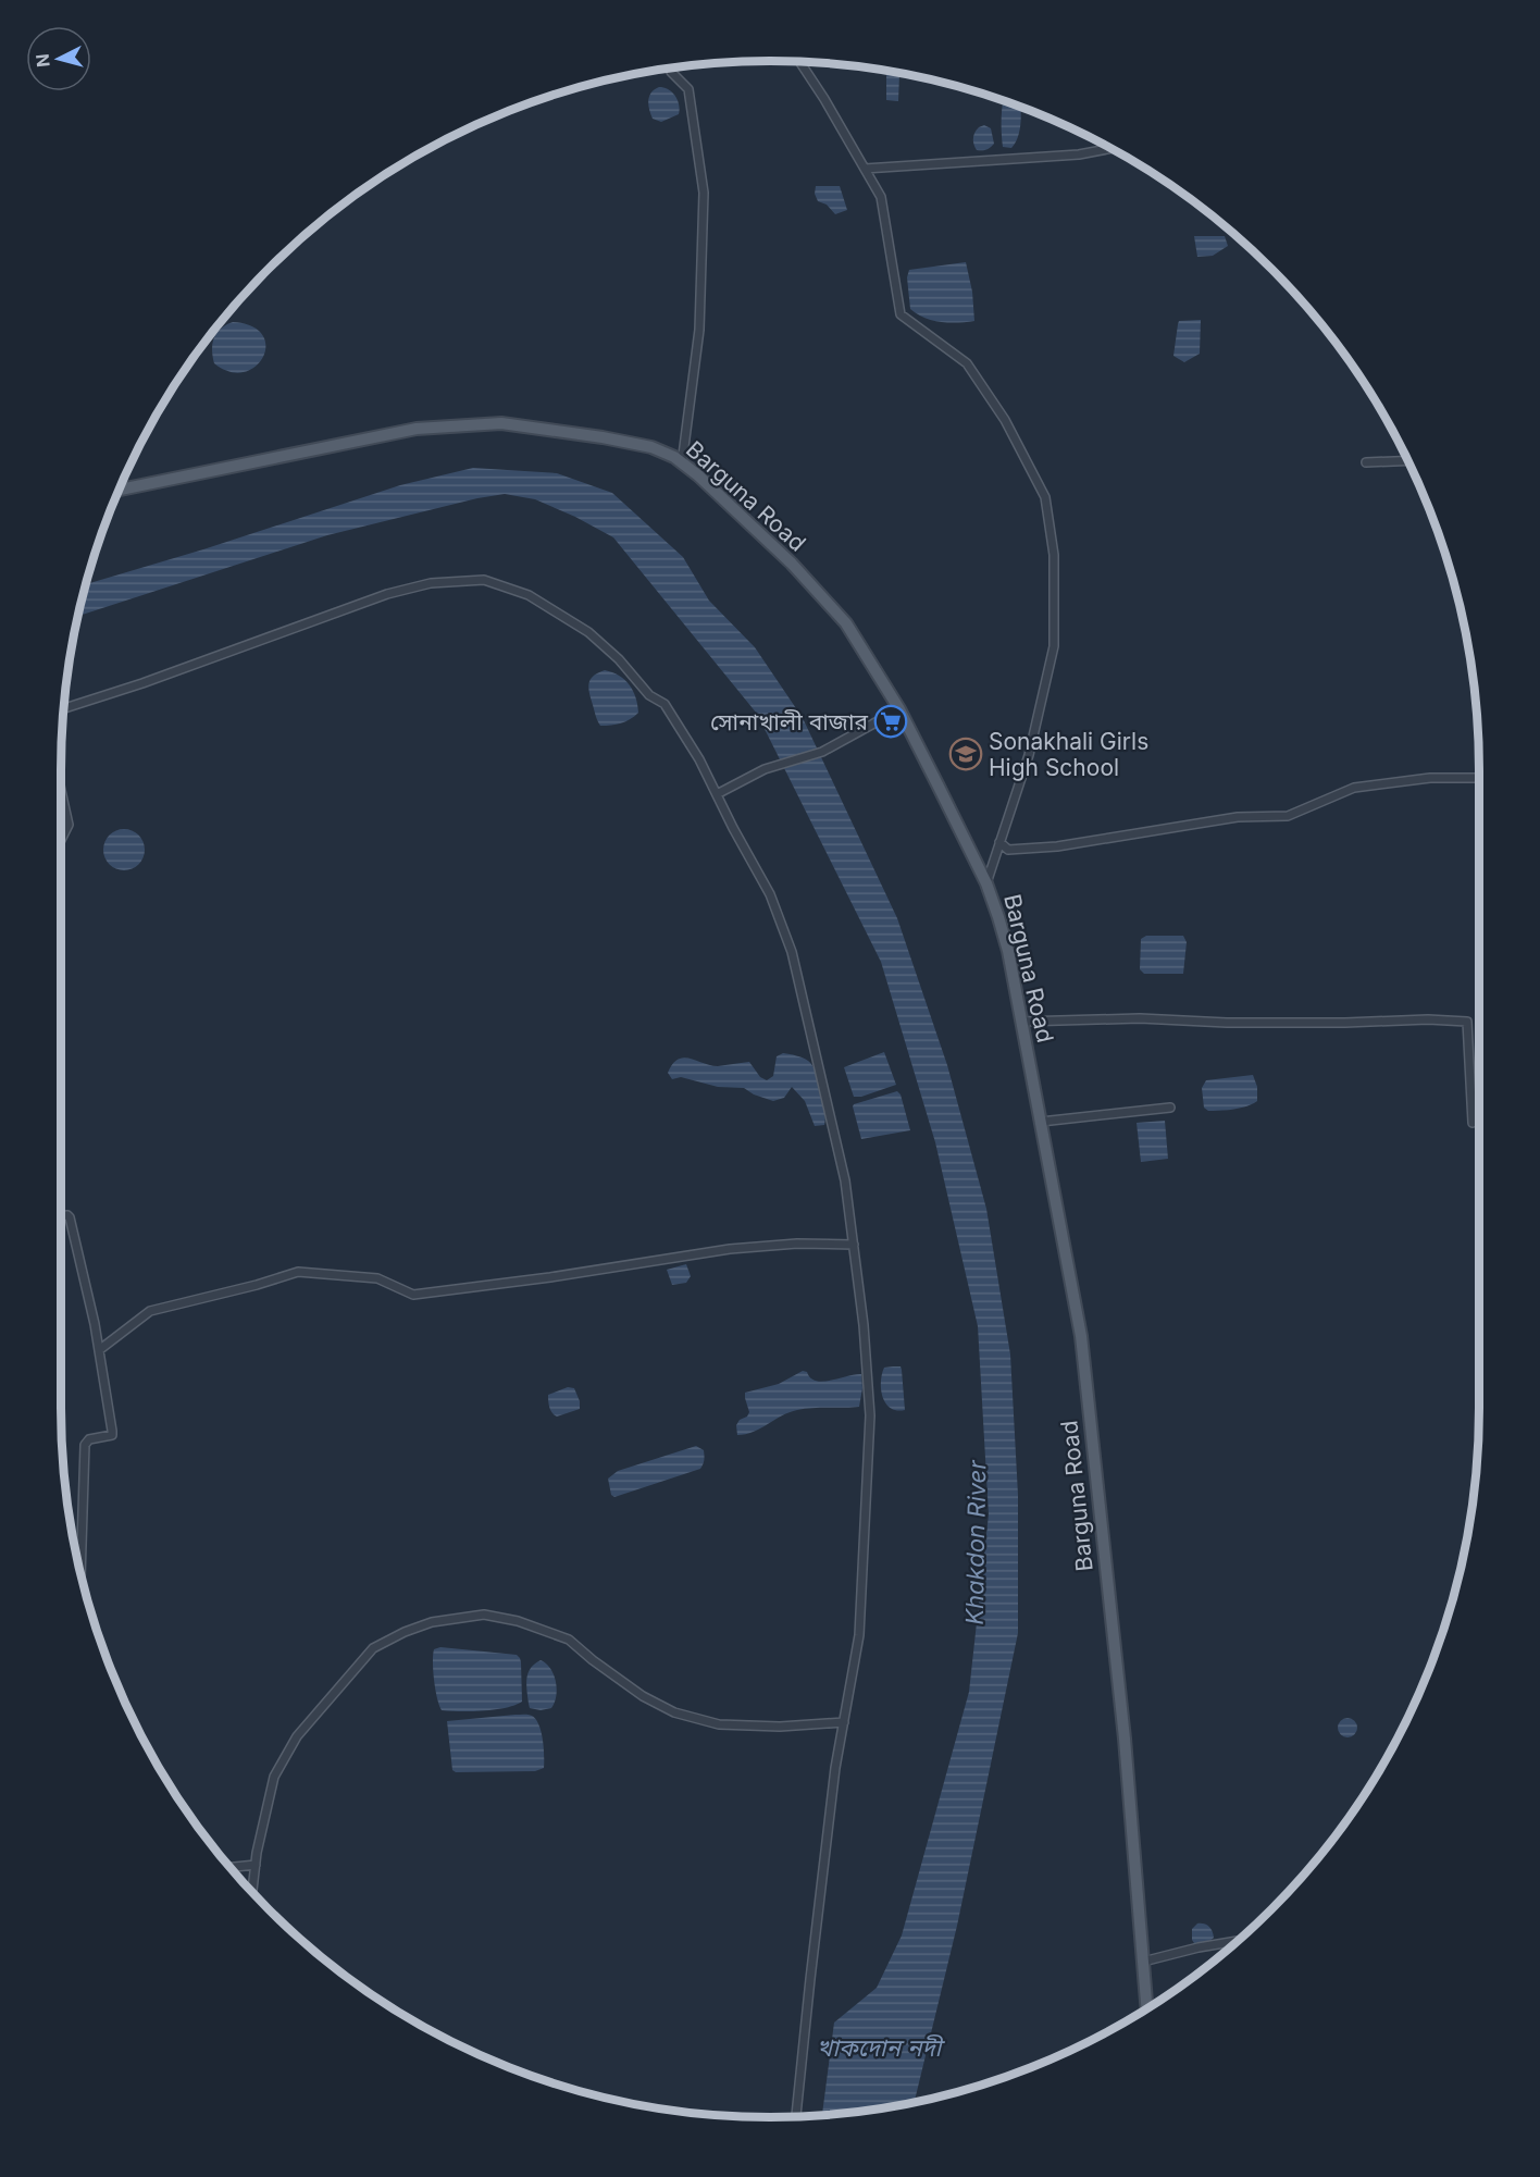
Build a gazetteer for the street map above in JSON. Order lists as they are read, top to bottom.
{
  "streets": {
    "main road": ["Barguna Road"]
  },
  "water": ["Khakdon River", "খাকদোন নদী"],
  "places": {
    "supermarket": ["সোনাখালী বাজার"],
    "school or university": ["Sonakhali Girls High School"]
  },
  "north": "left"
}
